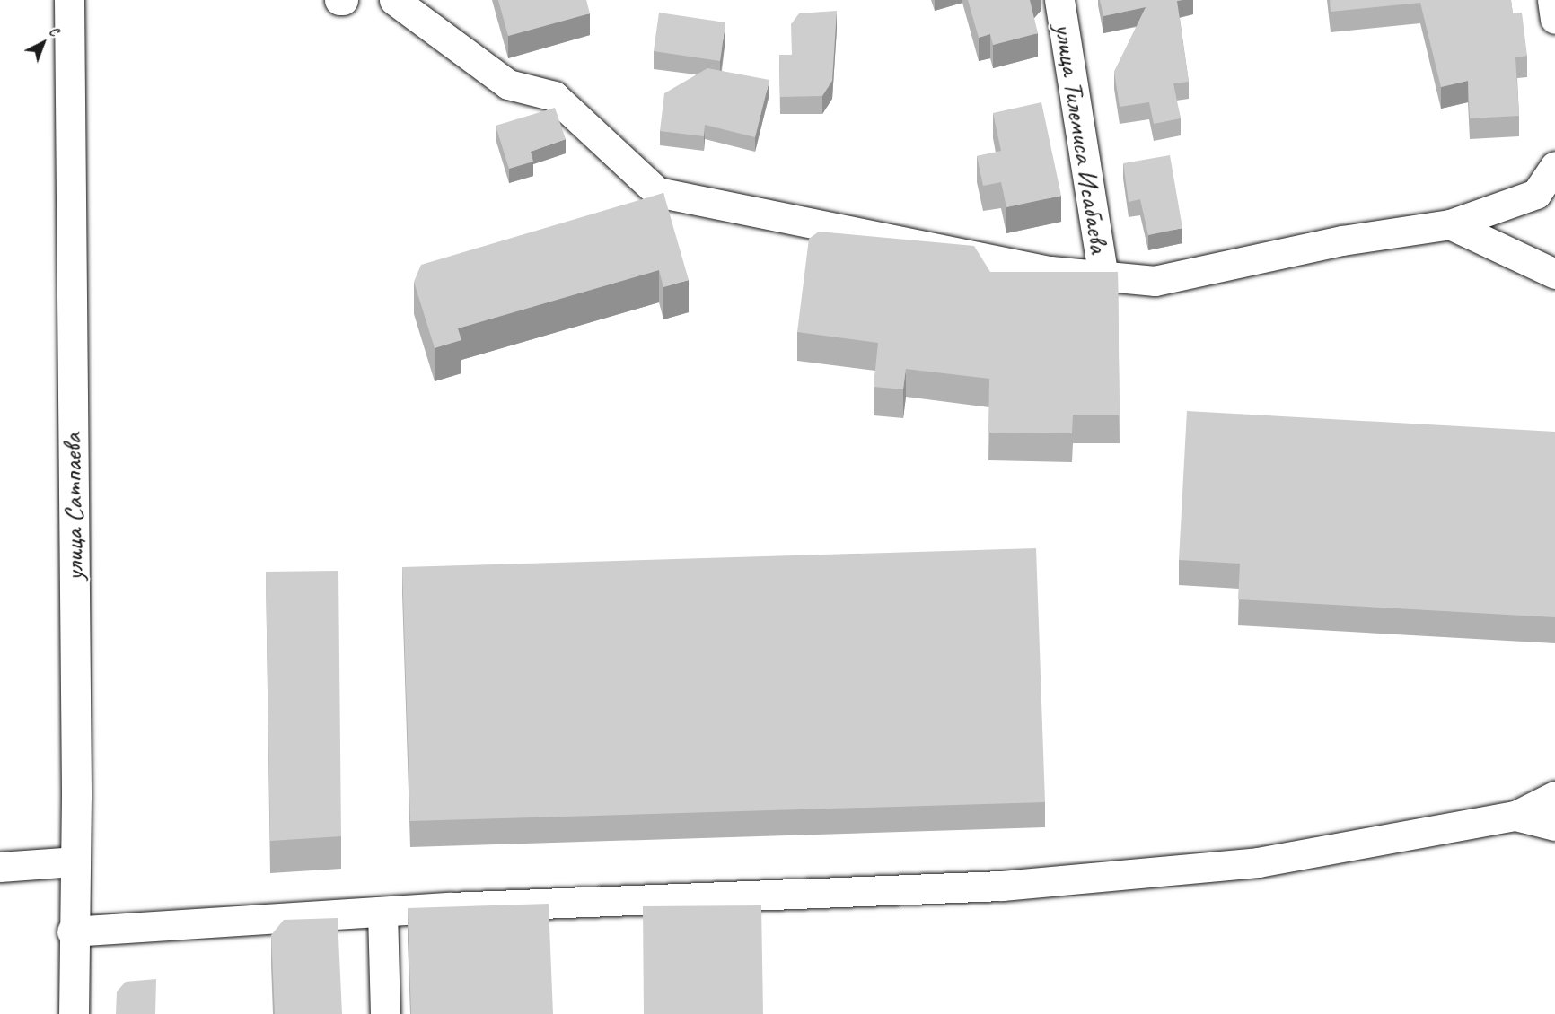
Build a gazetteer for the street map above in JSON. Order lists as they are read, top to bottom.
{
  "streets": {
    "street": ["улица Тилемиса Исабаева", "улица Сатпаева"]
  },
  "north": "top right"
}
